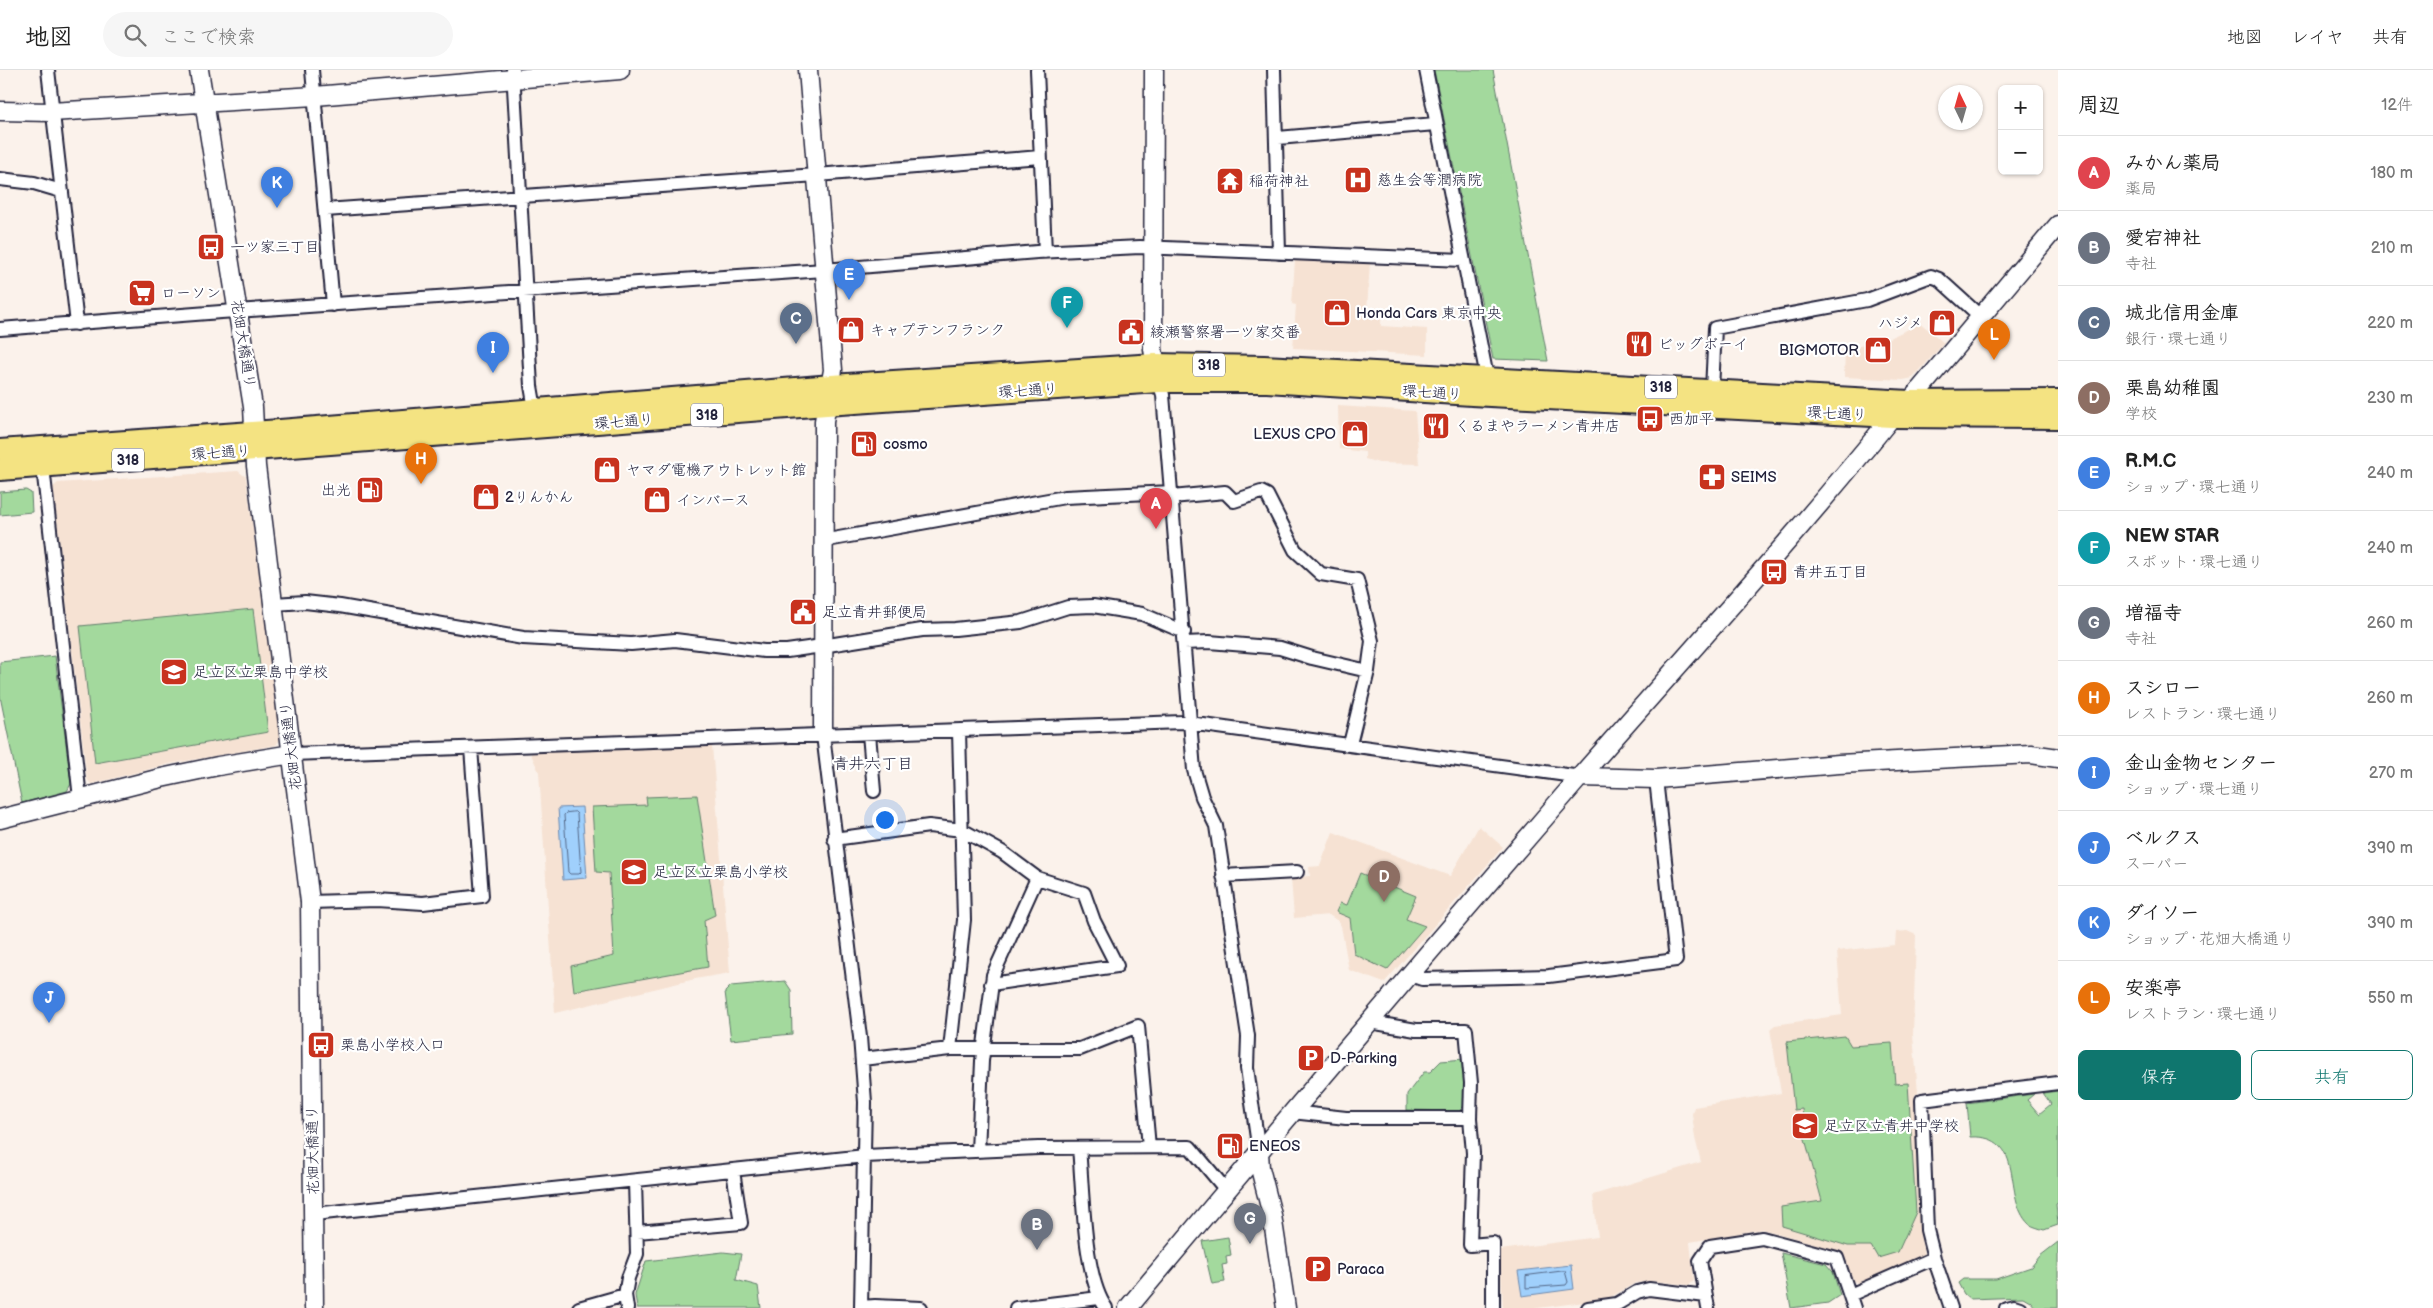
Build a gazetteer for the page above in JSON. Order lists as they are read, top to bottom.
{
  "streets": {
    "main road": ["318", "環七通り"],
    "street": ["花畑大橋通り"]
  },
  "crossings": [
    ["花畑大橋通り", "環七通り"]
  ],
  "districts": ["青井六丁目"],
  "places": {
    "hospital": ["慈生会等潤病院"],
    "temple": ["稲荷神社"],
    "bus stop": [
      "一ツ家三丁目",
      "西加平",
      "青井五丁目",
      "栗島小学校入口"
    ],
    "supermarket": ["ローソン"],
    "shop": [
      "Honda Cars 東京中央",
      "ハジメ",
      "キャプテンフランク",
      "BIGMOTOR",
      "LEXUS CPO",
      "ヤマダ電機アウトレット館",
      "2りんかん",
      "インバース"
    ],
    "public building": ["綾瀬警察署一ツ家交番", "足立青井郵便局"],
    "restaurant": ["ビッグボーイ", "くるまやラーメン青井店"],
    "fuel station": ["cosmo", "出光", "ENEOS"],
    "pharmacy": ["SEIMS"],
    "school or university": ["足立区立栗島中学校", "足立区立栗島小学校", "足立区立青井中学校"],
    "parking": ["D-Parking", "Paraca"]
  },
  "north": "top",
  "page": {
    "header": "地図",
    "search": "ここで検索",
    "nav": ["地図", "レイヤ", "共有"],
    "heading": ["周辺", "12件"],
    "map_buttons": ["+", "−"],
    "list": [
      {
        "mark": "A",
        "name": "みかん薬局",
        "note": "薬局",
        "value": "180 m"
      },
      {
        "mark": "B",
        "name": "愛宕神社",
        "note": "寺社",
        "value": "210 m"
      },
      {
        "mark": "C",
        "name": "城北信用金庫",
        "note": "銀行 · 環七通り",
        "value": "220 m"
      },
      {
        "mark": "D",
        "name": "栗島幼稚園",
        "note": "学校",
        "value": "230 m"
      },
      {
        "mark": "E",
        "name": "R.M.C",
        "note": "ショップ · 環七通り",
        "value": "240 m"
      },
      {
        "mark": "F",
        "name": "NEW STAR",
        "note": "スポット · 環七通り",
        "value": "240 m"
      },
      {
        "mark": "G",
        "name": "増福寺",
        "note": "寺社",
        "value": "260 m"
      },
      {
        "mark": "H",
        "name": "スシロー",
        "note": "レストラン · 環七通り",
        "value": "260 m"
      },
      {
        "mark": "I",
        "name": "金山金物センター",
        "note": "ショップ · 環七通り",
        "value": "270 m"
      },
      {
        "mark": "J",
        "name": "ベルクス",
        "note": "スーパー",
        "value": "390 m"
      },
      {
        "mark": "K",
        "name": "ダイソー",
        "note": "ショップ · 花畑大橋通り",
        "value": "390 m"
      },
      {
        "mark": "L",
        "name": "安楽亭",
        "note": "レストラン · 環七通り",
        "value": "550 m"
      }
    ],
    "pins": [
      "K",
      "E",
      "F",
      "C",
      "L",
      "I",
      "H",
      "A",
      "D",
      "J",
      "G",
      "B"
    ],
    "buttons": ["保存", "共有"]
  }
}
